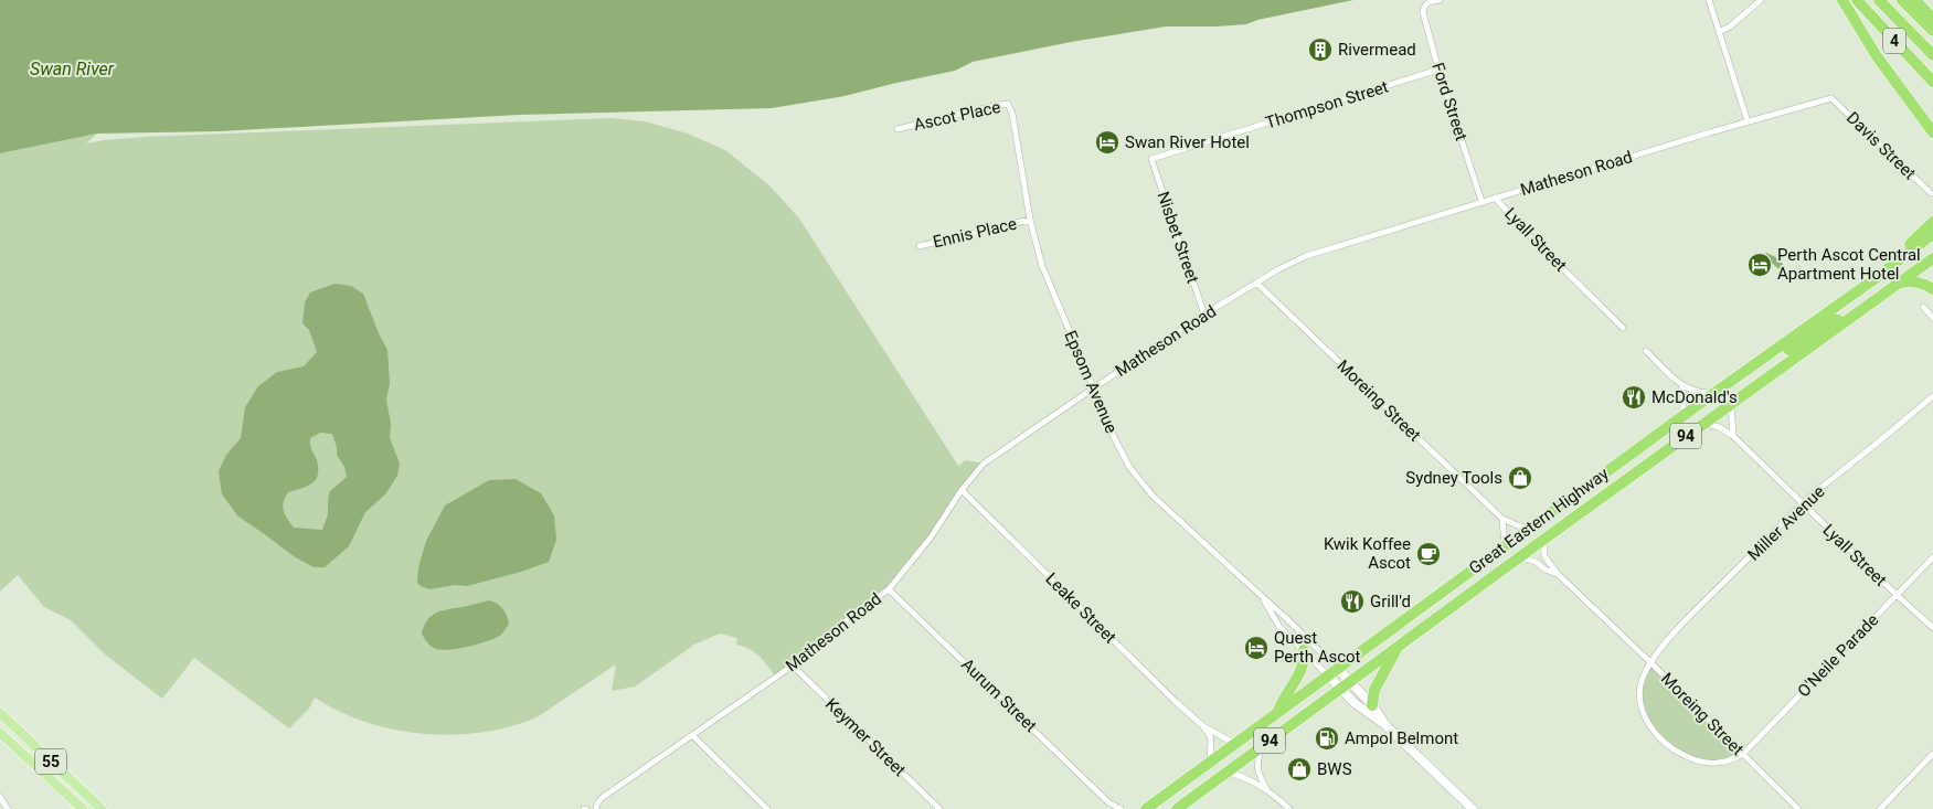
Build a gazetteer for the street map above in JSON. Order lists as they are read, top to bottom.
{
  "streets": {
    "highway": ["4", "94", "Great Eastern Highway"],
    "main road": ["55"],
    "street": [
      "Ford Street",
      "Thompson Street",
      "Ascot Place",
      "Davis Street",
      "Matheson Road",
      "Ennis Place",
      "Nisbet Street",
      "Lyall Street",
      "Epsom Avenue",
      "Moreing Street",
      "Miller Avenue",
      "Leake Street",
      "O'Neile Parade",
      "Aurum Street",
      "Keymer Street"
    ]
  },
  "crossings": [
    ["Ford Street", "Thompson Street"],
    ["Ford Street", "Matheson Road"],
    ["Thompson Street", "Nisbet Street"],
    ["Ascot Place", "Epsom Avenue"],
    ["Davis Street", "Matheson Road"],
    ["Matheson Road", "Nisbet Street"],
    ["Matheson Road", "Lyall Street"],
    ["Matheson Road", "Epsom Avenue"],
    ["Matheson Road", "Moreing Street"],
    ["Matheson Road", "Leake Street"],
    ["Matheson Road", "Aurum Street"],
    ["Matheson Road", "Keymer Street"],
    ["Ennis Place", "Epsom Avenue"],
    ["Lyall Street", "Great Eastern Highway"],
    ["Lyall Street", "Miller Avenue"],
    ["Lyall Street", "O'Neile Parade"],
    ["Epsom Avenue", "Great Eastern Highway"],
    ["Moreing Street", "Great Eastern Highway"],
    ["Moreing Street", "Miller Avenue"],
    ["Moreing Street", "O'Neile Parade"],
    ["94", "Great Eastern Highway"],
    ["Great Eastern Highway", "Leake Street"],
    ["Miller Avenue", "O'Neile Parade"]
  ],
  "water": ["Swan River"],
  "places": {
    "building": ["Rivermead"],
    "hotel": ["Swan River Hotel", "Perth Ascot Central Apartment Hotel", "Quest Perth Ascot"],
    "restaurant": ["McDonald's", "Grill'd"],
    "shop": ["Sydney Tools", "BWS"],
    "cafe": ["Kwik Koffee Ascot"],
    "fuel station": ["Ampol Belmont"]
  }
}
